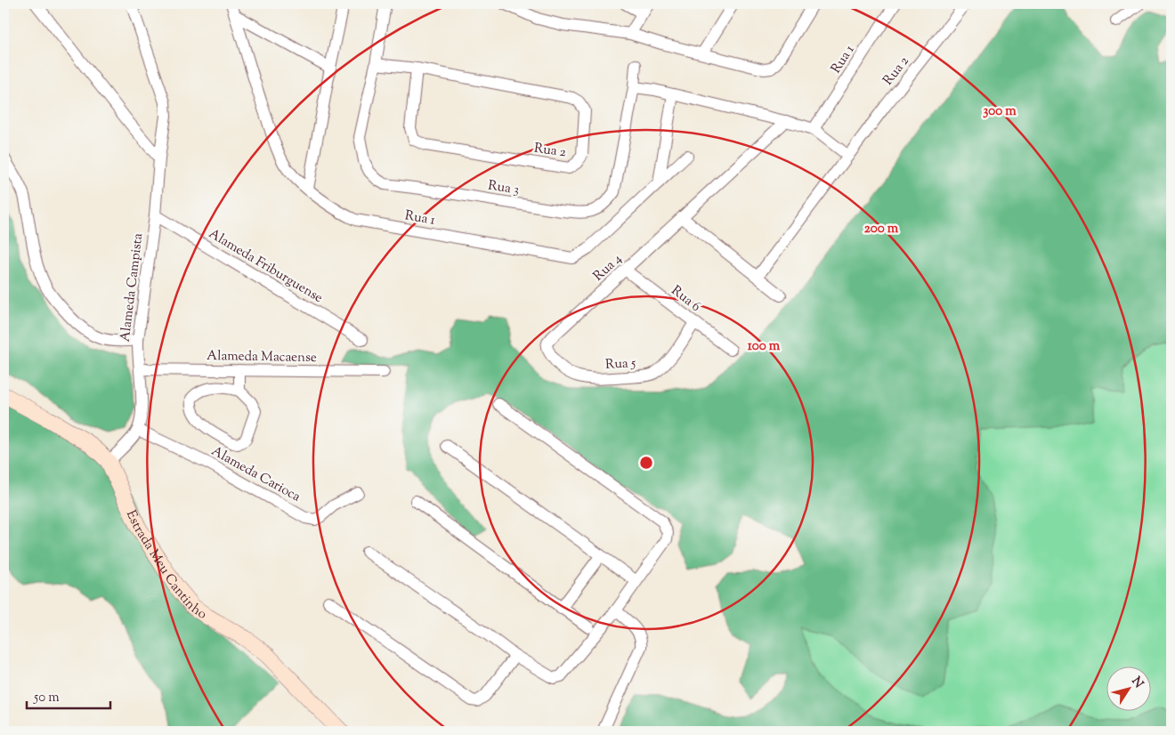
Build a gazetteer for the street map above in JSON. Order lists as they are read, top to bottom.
{
  "streets": {
    "street": [
      "Rua 1",
      "Rua 2",
      "Rua 3",
      "Alameda Friburguense",
      "Rua 4",
      "Alameda Campista",
      "Rua 6",
      "Alameda Macaense",
      "Rua 5",
      "Alameda Carioca",
      "Estrada Meu Cantinho"
    ]
  },
  "crossings": [
    ["Rua 2", "Rua 3"],
    ["Alameda Friburguense", "Alameda Campista"],
    ["Rua 4", "Rua 6"],
    ["Rua 4", "Rua 5"],
    ["Alameda Campista", "Alameda Macaense"],
    ["Alameda Campista", "Alameda Carioca"],
    ["Rua 6", "Rua 5"]
  ],
  "scale_bar": "50 m",
  "north": "top right",
  "rings": ["300 m", "200 m", "100 m"]
}
